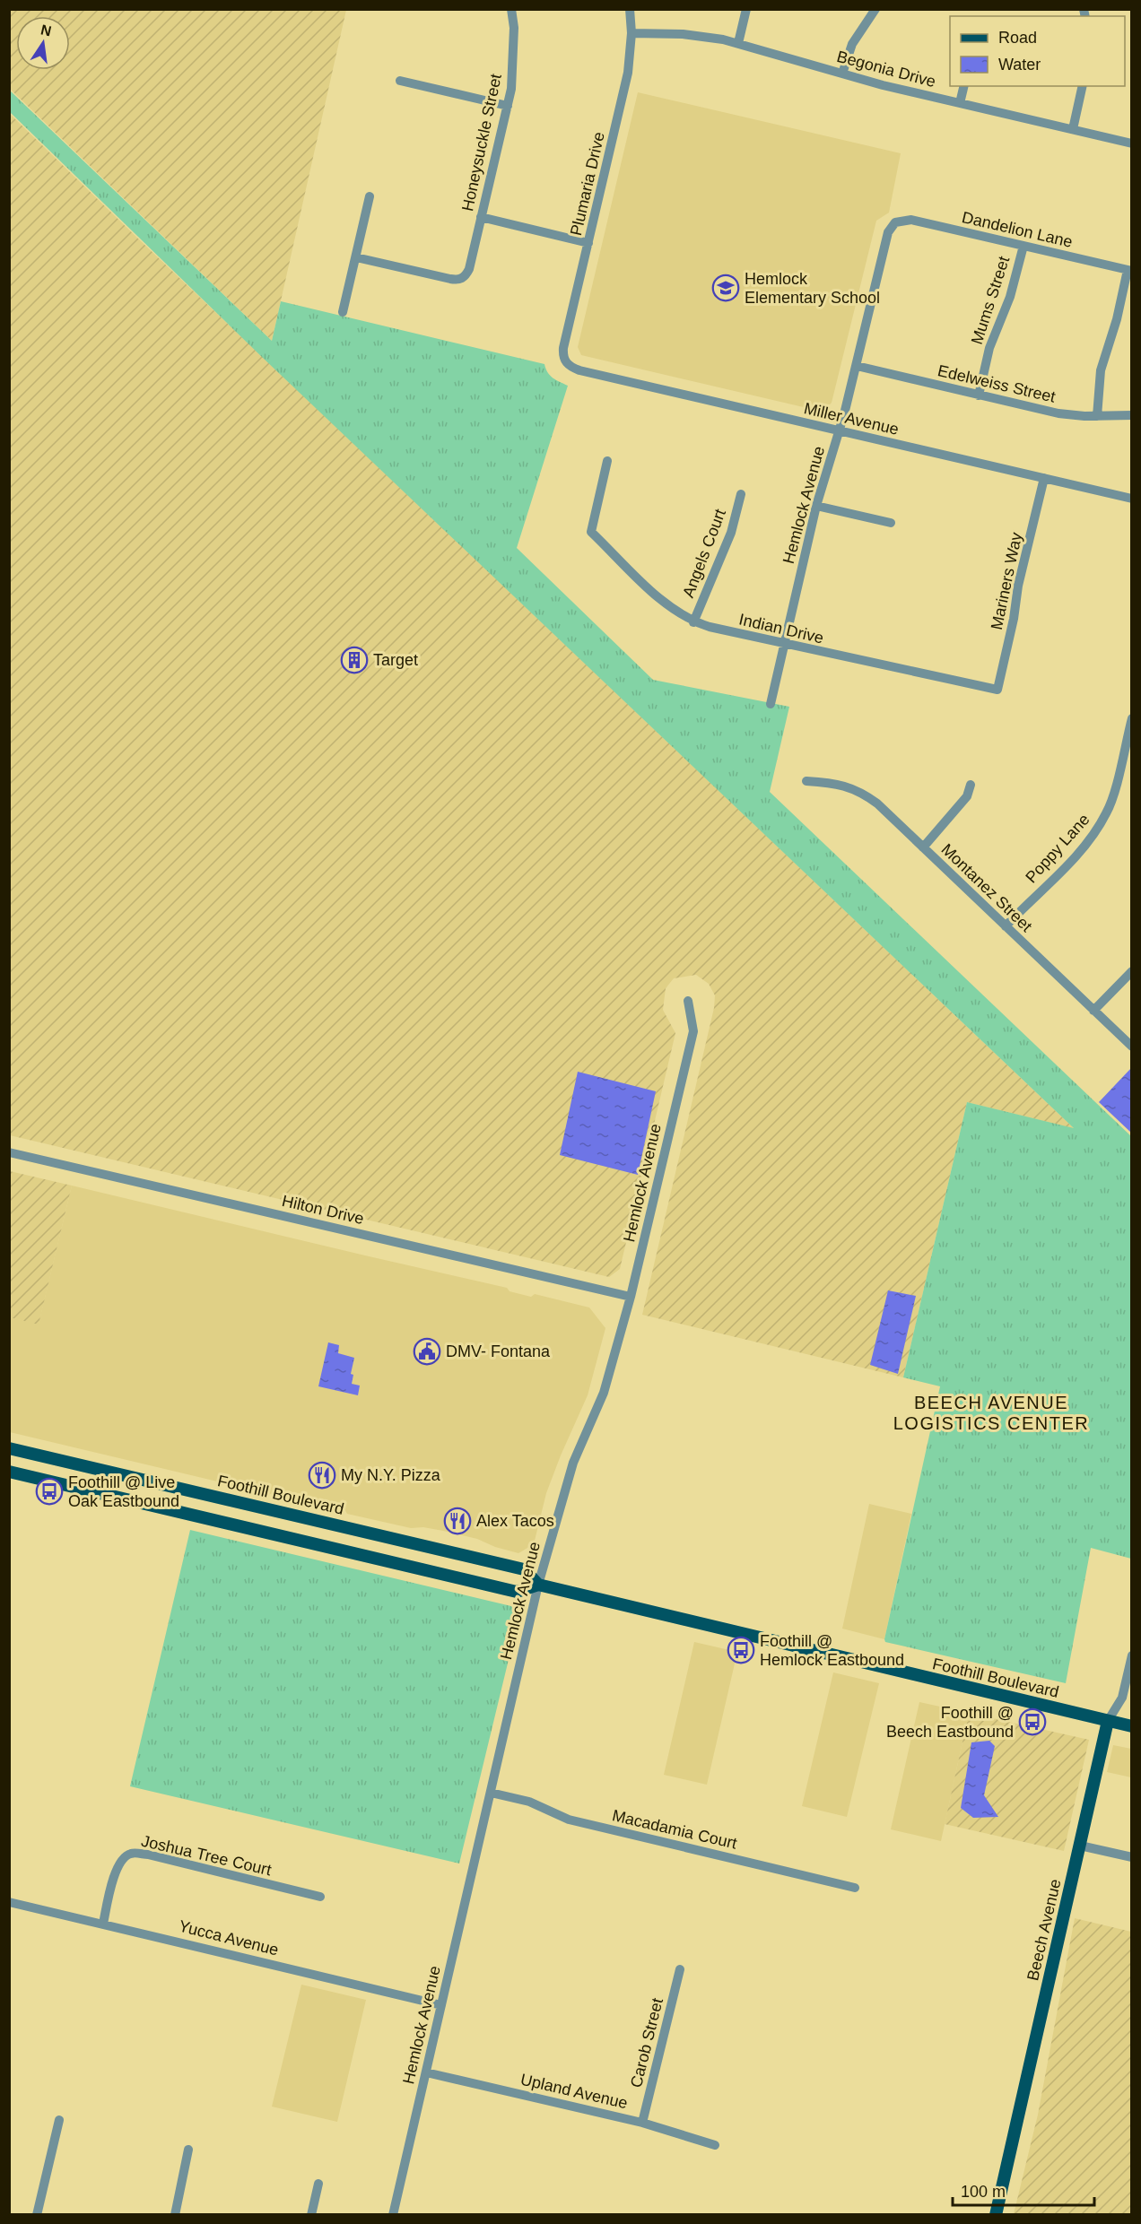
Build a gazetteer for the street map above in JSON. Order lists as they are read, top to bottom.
{
  "streets": {
    "main road": ["Foothill Boulevard", "Beech Avenue"],
    "street": [
      "Begonia Drive",
      "Honeysuckle Street",
      "Plumaria Drive",
      "Dandelion Lane",
      "Mums Street",
      "Edelweiss Street",
      "Miller Avenue",
      "Hemlock Avenue",
      "Angels Court",
      "Mariners Way",
      "Indian Drive",
      "Poppy Lane",
      "Montanez Street",
      "Hilton Drive",
      "Macadamia Court",
      "Joshua Tree Court",
      "Yucca Avenue",
      "Carob Street",
      "Upland Avenue"
    ]
  },
  "crossings": [
    ["Begonia Drive", "Plumaria Drive"],
    ["Plumaria Drive", "Miller Avenue"],
    ["Dandelion Lane", "Mums Street"],
    ["Dandelion Lane", "Hemlock Avenue"],
    ["Mums Street", "Edelweiss Street"],
    ["Edelweiss Street", "Hemlock Avenue"],
    ["Miller Avenue", "Hemlock Avenue"],
    ["Miller Avenue", "Mariners Way"],
    ["Hemlock Avenue", "Indian Drive"],
    ["Hemlock Avenue", "Hilton Drive"],
    ["Hemlock Avenue", "Foothill Boulevard"],
    ["Hemlock Avenue", "Macadamia Court"],
    ["Hemlock Avenue", "Yucca Avenue"],
    ["Hemlock Avenue", "Upland Avenue"],
    ["Angels Court", "Indian Drive"],
    ["Mariners Way", "Indian Drive"],
    ["Poppy Lane", "Montanez Street"],
    ["Foothill Boulevard", "Beech Avenue"],
    ["Joshua Tree Court", "Yucca Avenue"],
    ["Carob Street", "Upland Avenue"]
  ],
  "districts": ["BEECH AVENUE LOGISTICS CENTER"],
  "places": {
    "school or university": ["Hemlock Elementary School"],
    "building": ["Target"],
    "public building": ["DMV- Fontana"],
    "restaurant": ["My N.Y. Pizza", "Alex Tacos"],
    "bus stop": ["Foothill @ Live Oak Eastbound", "Foothill @ Hemlock Eastbound", "Foothill @ Beech Eastbound"]
  },
  "legend": ["Road", "Water"],
  "scale_bar": "100 m",
  "north": "top"
}
